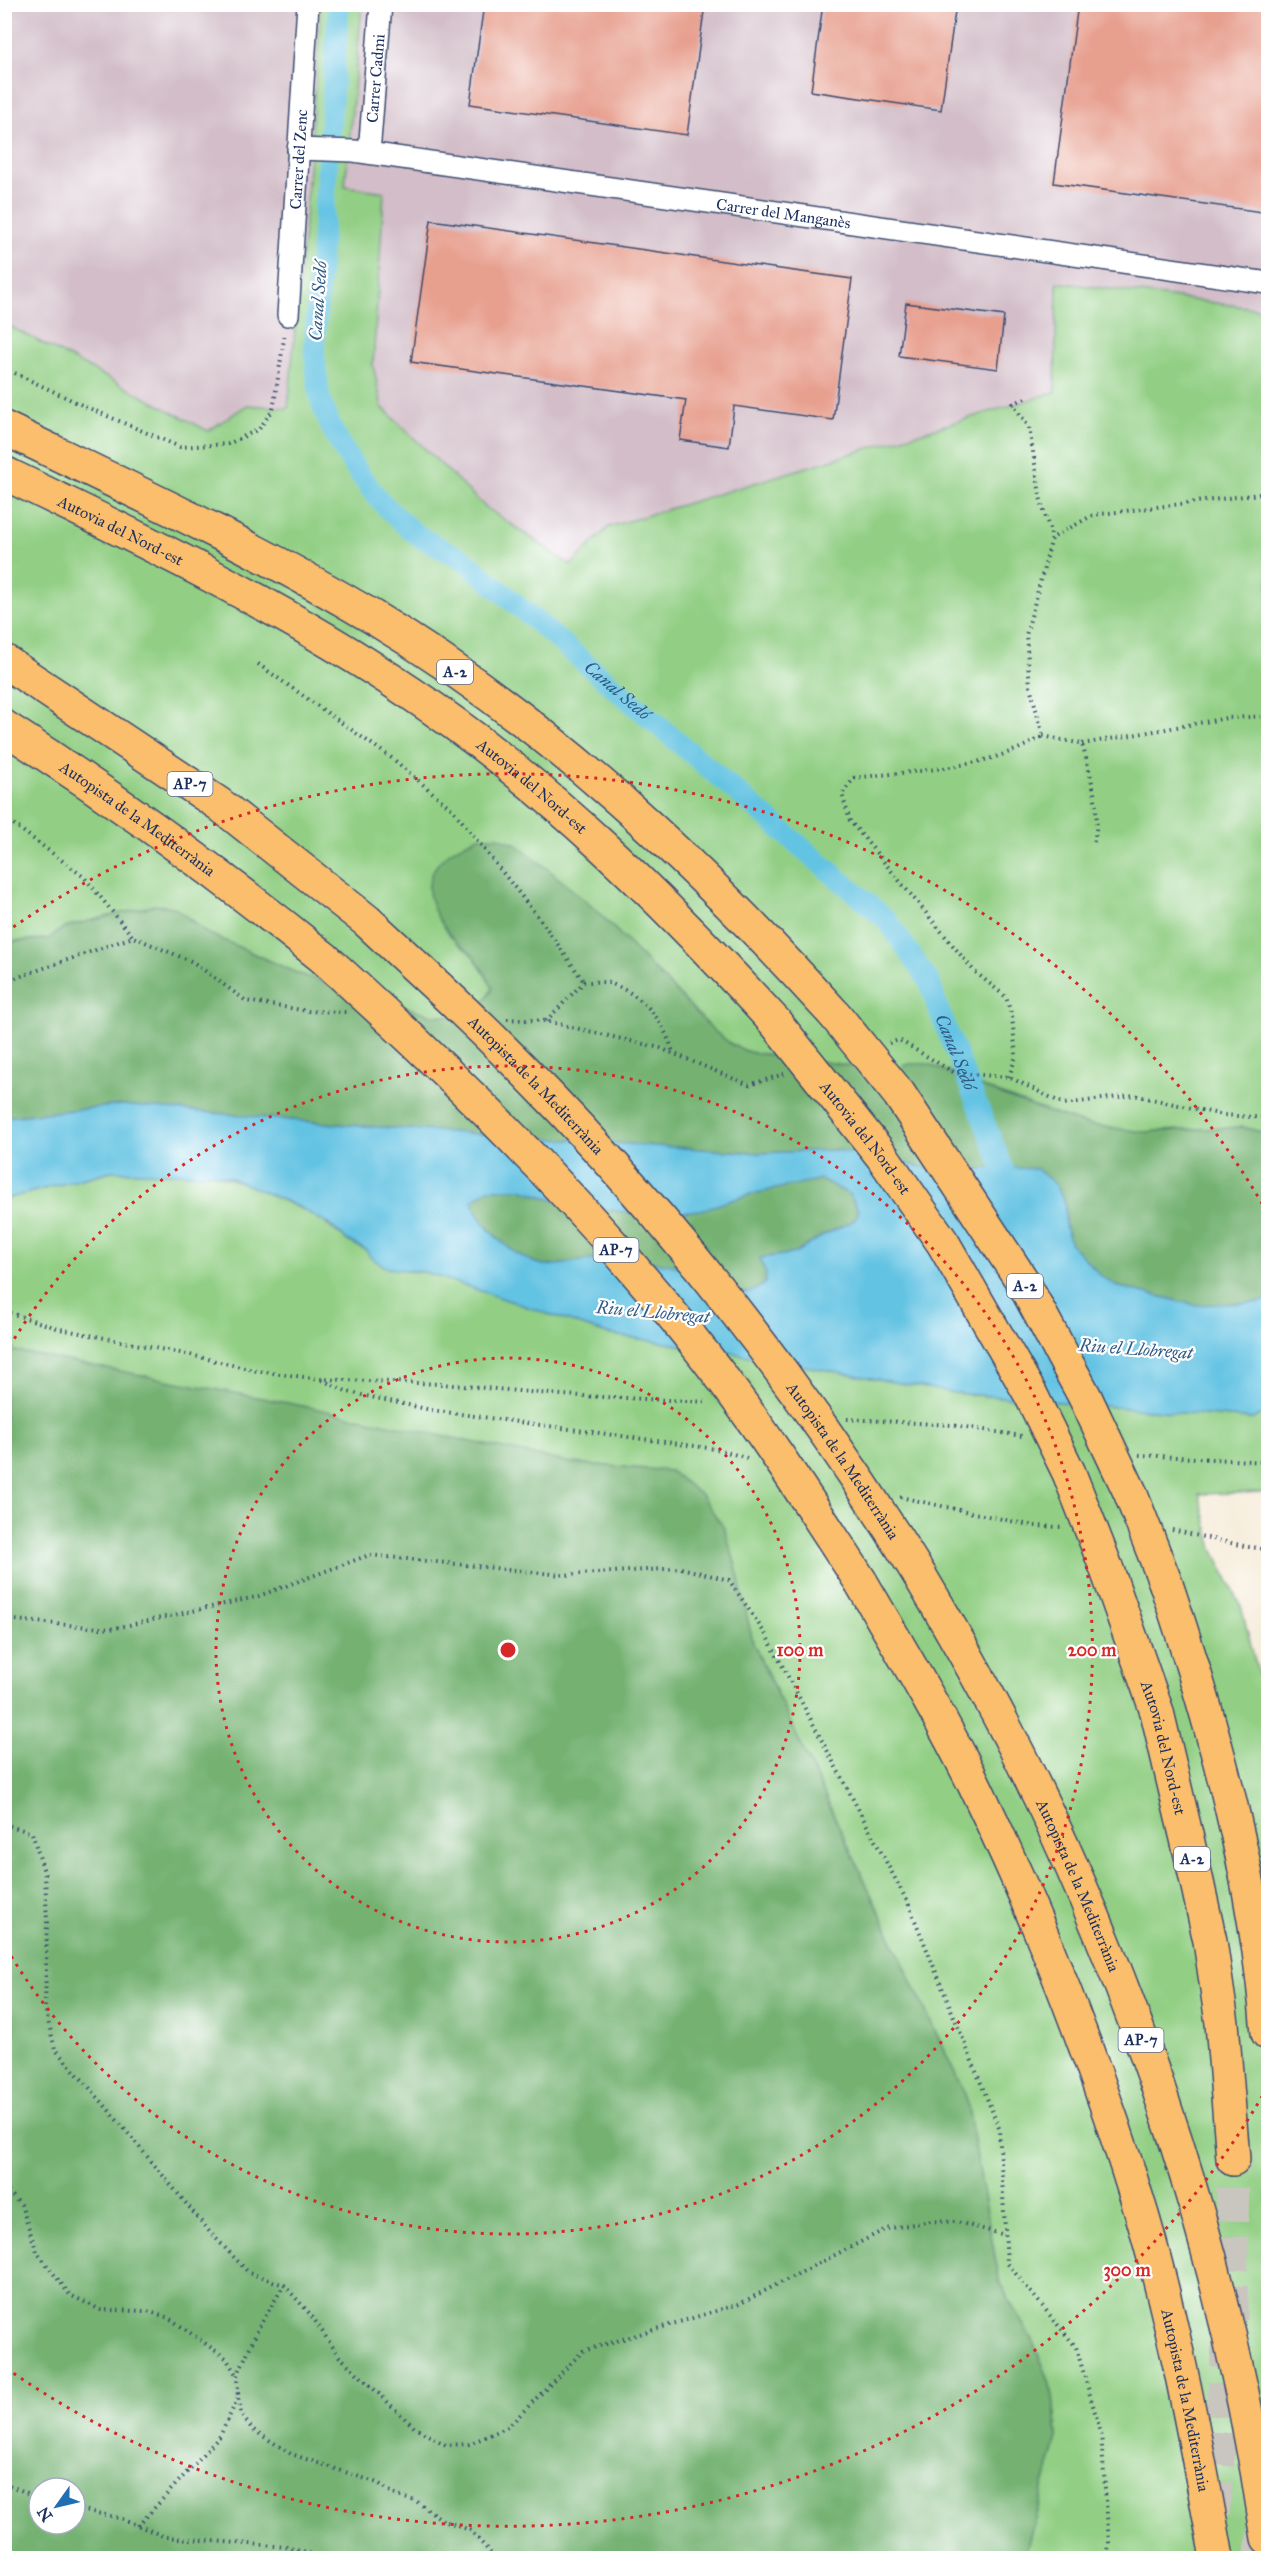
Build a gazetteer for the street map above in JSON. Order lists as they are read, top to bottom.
{
  "streets": {
    "highway": [
      "Autovia del Nord-est",
      "A-2",
      "AP-7",
      "Autopista de la Mediterrània"
    ],
    "street": ["Carrer Cadmi", "Carrer del Zenc", "Carrer del Manganès"]
  },
  "crossings": [
    ["Carrer Cadmi", "Carrer del Manganès"],
    ["Carrer del Zenc", "Carrer del Manganès"]
  ],
  "water": ["Canal Sedó", "Riu el Llobregat"],
  "north": "bottom left",
  "rings": ["100 m", "200 m", "300 m"]
}
